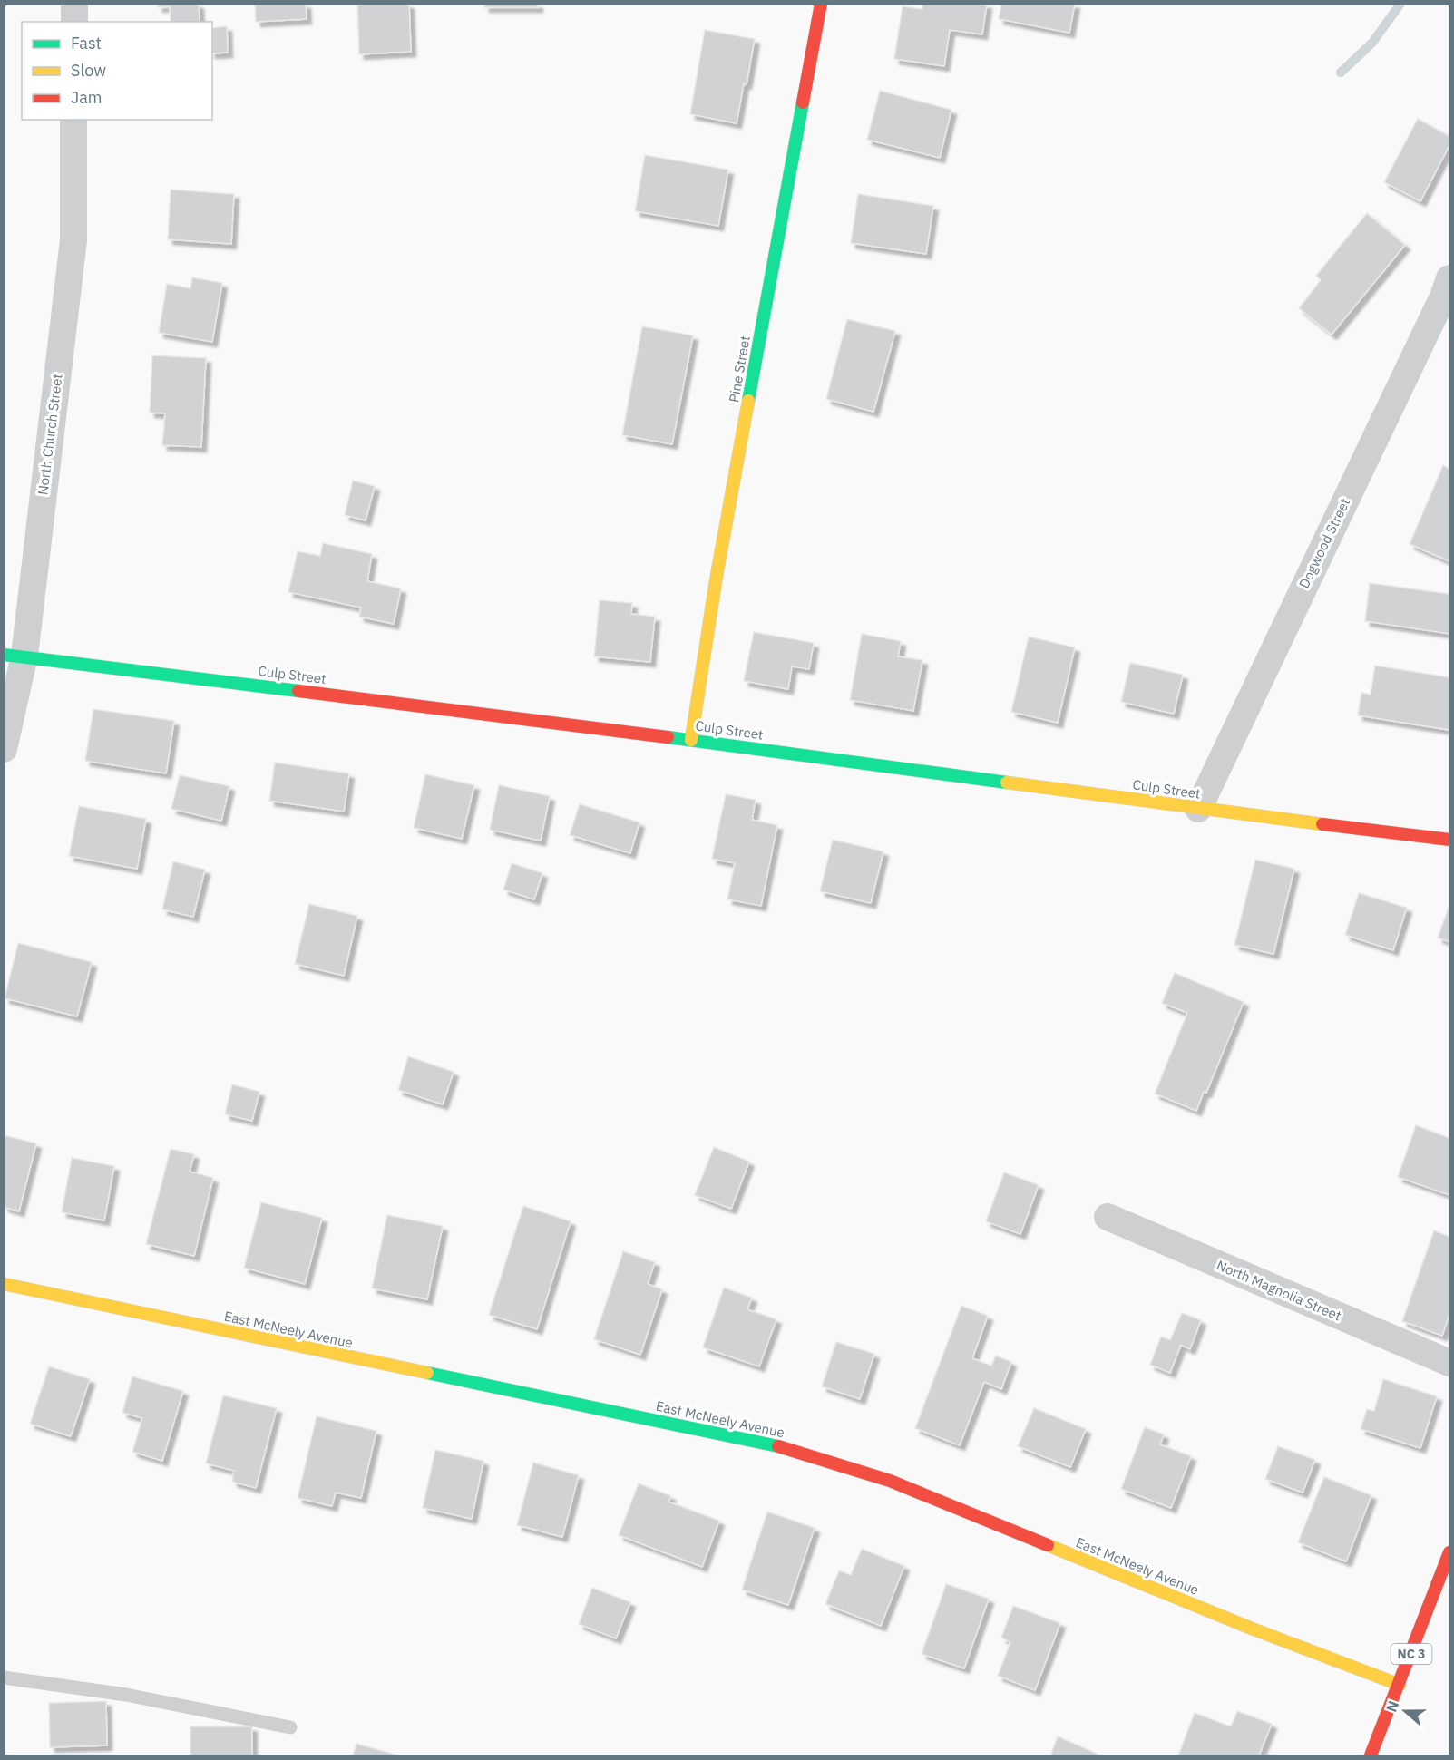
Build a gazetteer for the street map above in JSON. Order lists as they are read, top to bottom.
{
  "streets": {
    "street": [
      "Pine Street",
      "North Church Street",
      "Dogwood Street",
      "Culp Street",
      "North Magnolia Street",
      "East McNeely Avenue",
      "NC 3"
    ]
  },
  "crossings": [
    ["Pine Street", "Culp Street"],
    ["North Church Street", "Culp Street"],
    ["Dogwood Street", "Culp Street"],
    ["East McNeely Avenue", "NC 3"]
  ],
  "legend": ["Fast", "Slow", "Jam"],
  "north": "left"
}
